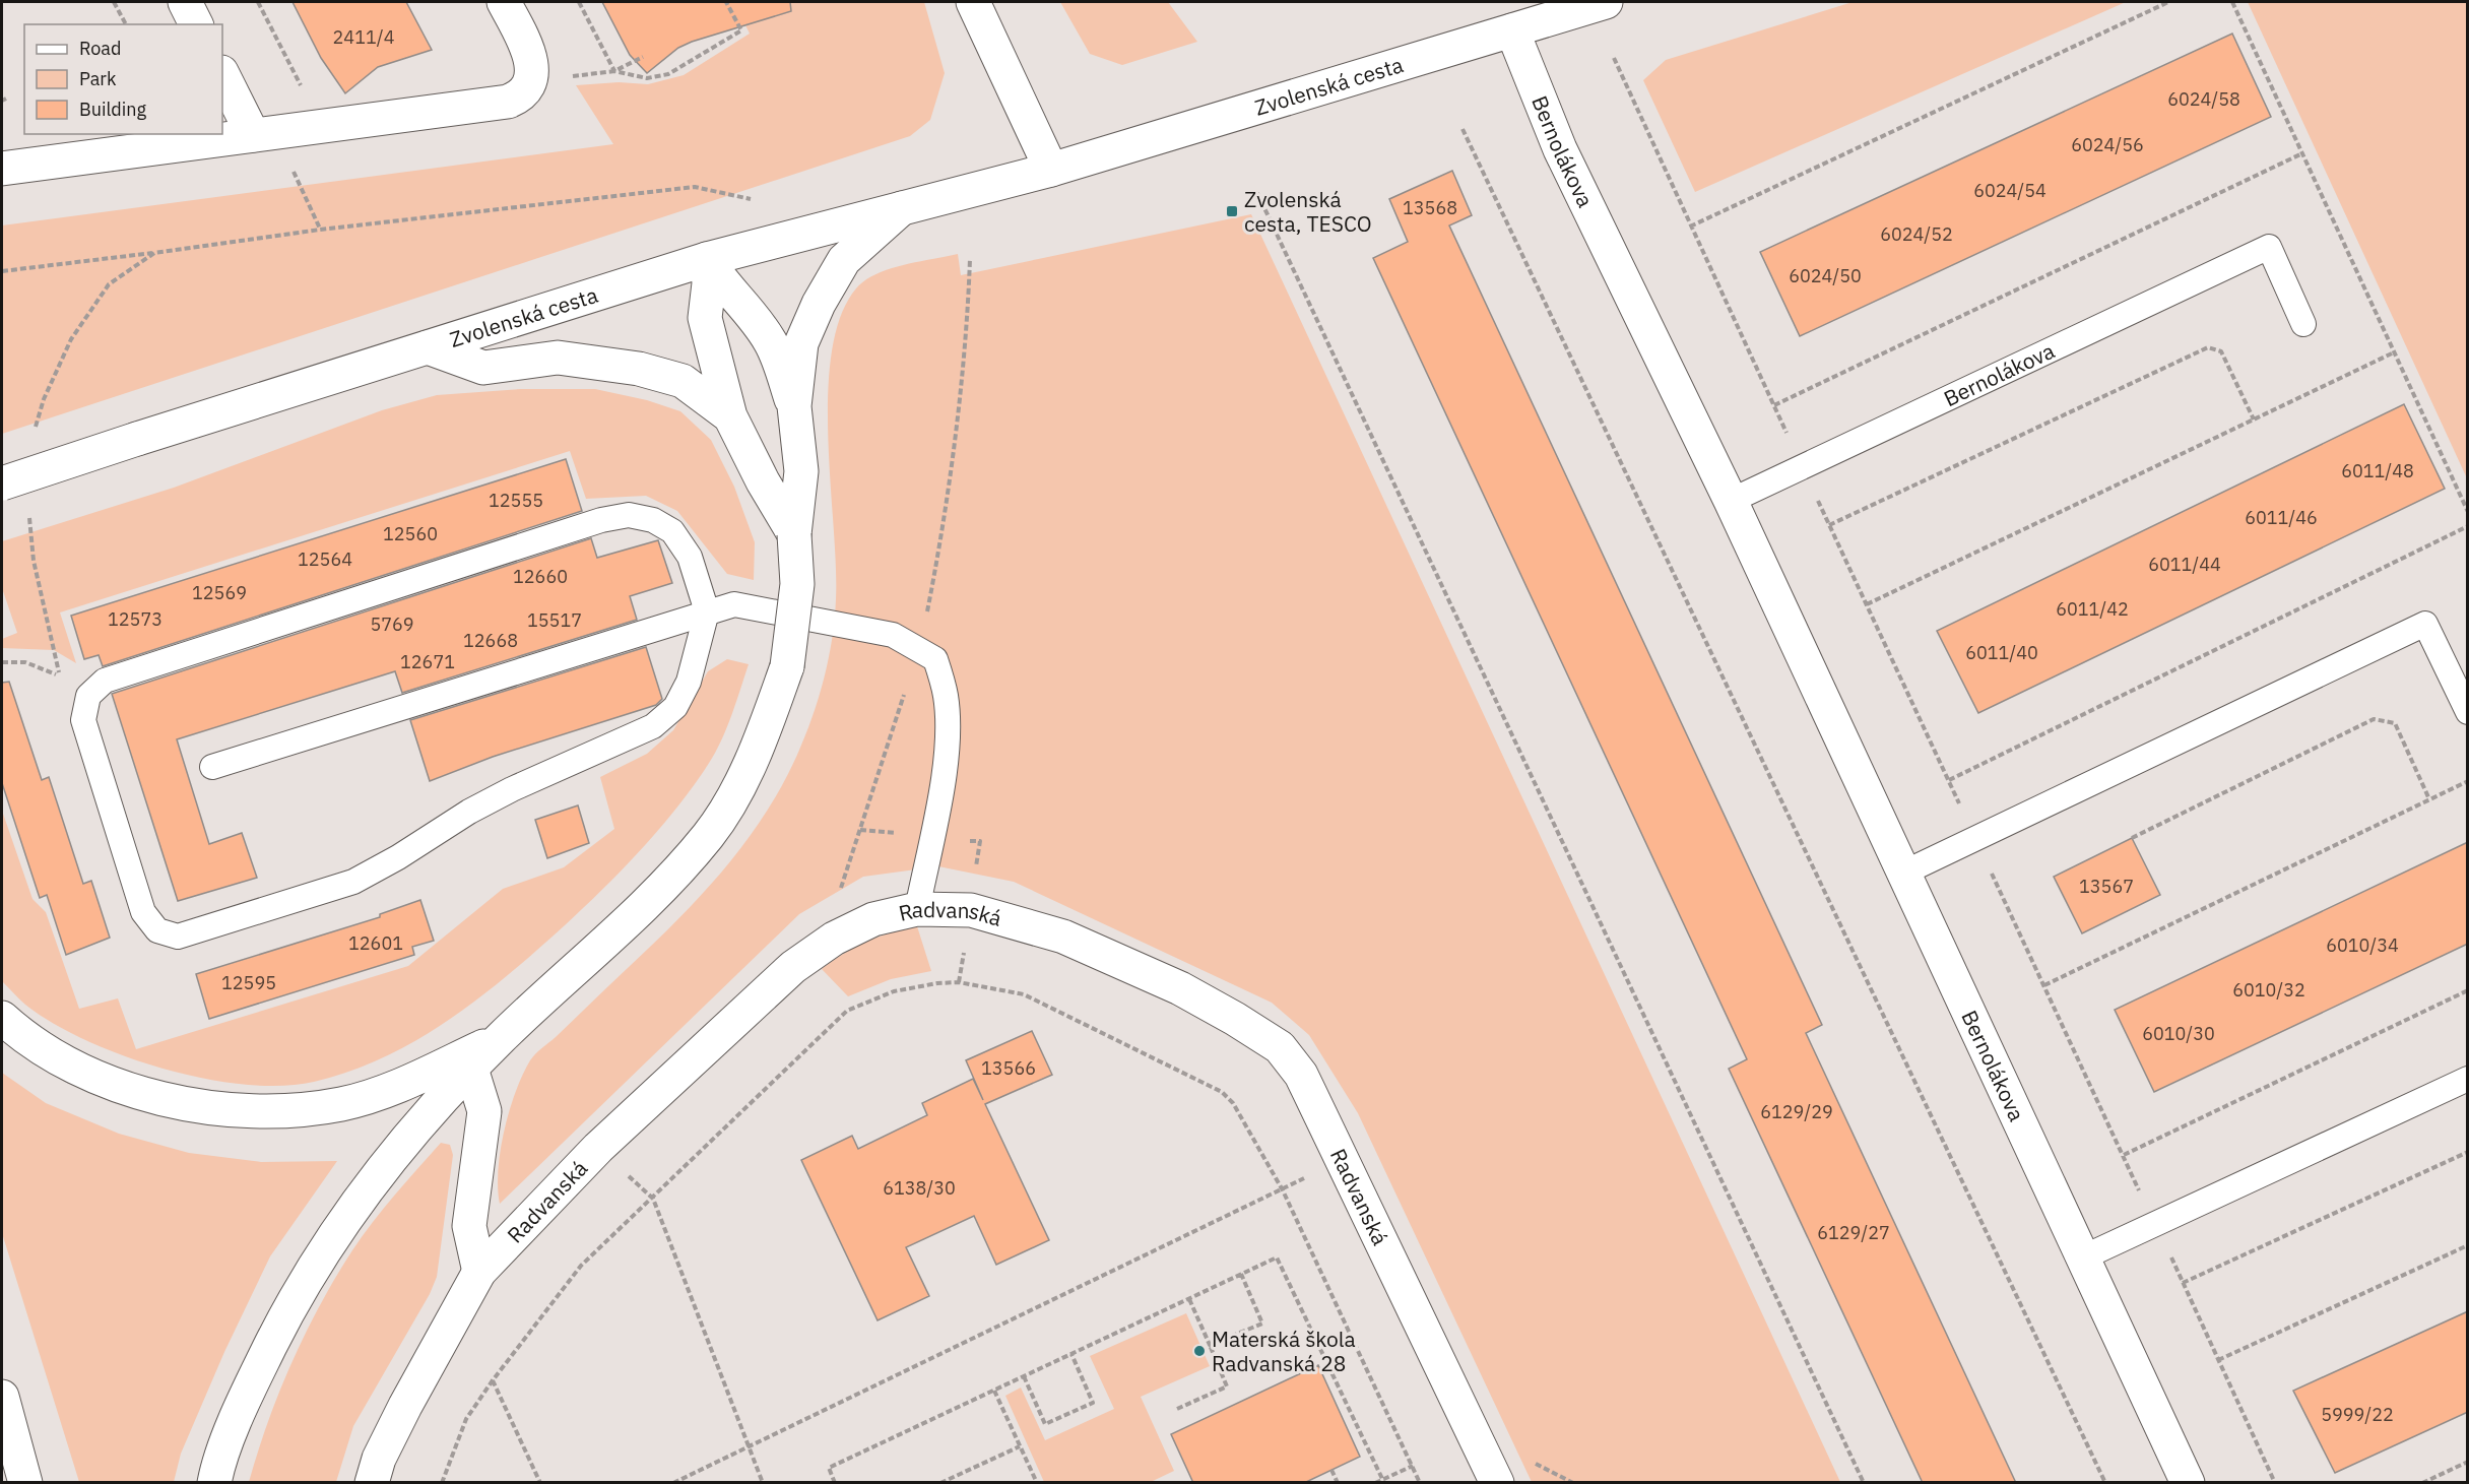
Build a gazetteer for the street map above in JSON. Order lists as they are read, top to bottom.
{
  "streets": {
    "main road": ["Zvolenská cesta", "Bernolákova", "Radvanská"]
  },
  "crossings": [
    ["Zvolenská cesta", "Bernolákova"]
  ],
  "places": {
    "transit": ["Zvolenská cesta, TESCO"],
    "other": ["Materská škola Radvanská 28"]
  },
  "house_numbers": [
    "2411/4",
    "6024/58",
    "6024/56",
    "6024/54",
    "13568",
    "6024/52",
    "6024/50",
    "6011/48",
    "12555",
    "6011/46",
    "12560",
    "12564",
    "6011/44",
    "12660",
    "12569",
    "6011/42",
    "12573",
    "15517",
    "5769",
    "12668",
    "6011/40",
    "12671",
    "13567",
    "12601",
    "6010/34",
    "12595",
    "6010/32",
    "6010/30",
    "13566",
    "6129/29",
    "6138/30",
    "6129/27",
    "5999/22"
  ],
  "legend": ["Road", "Park", "Building"]
}
